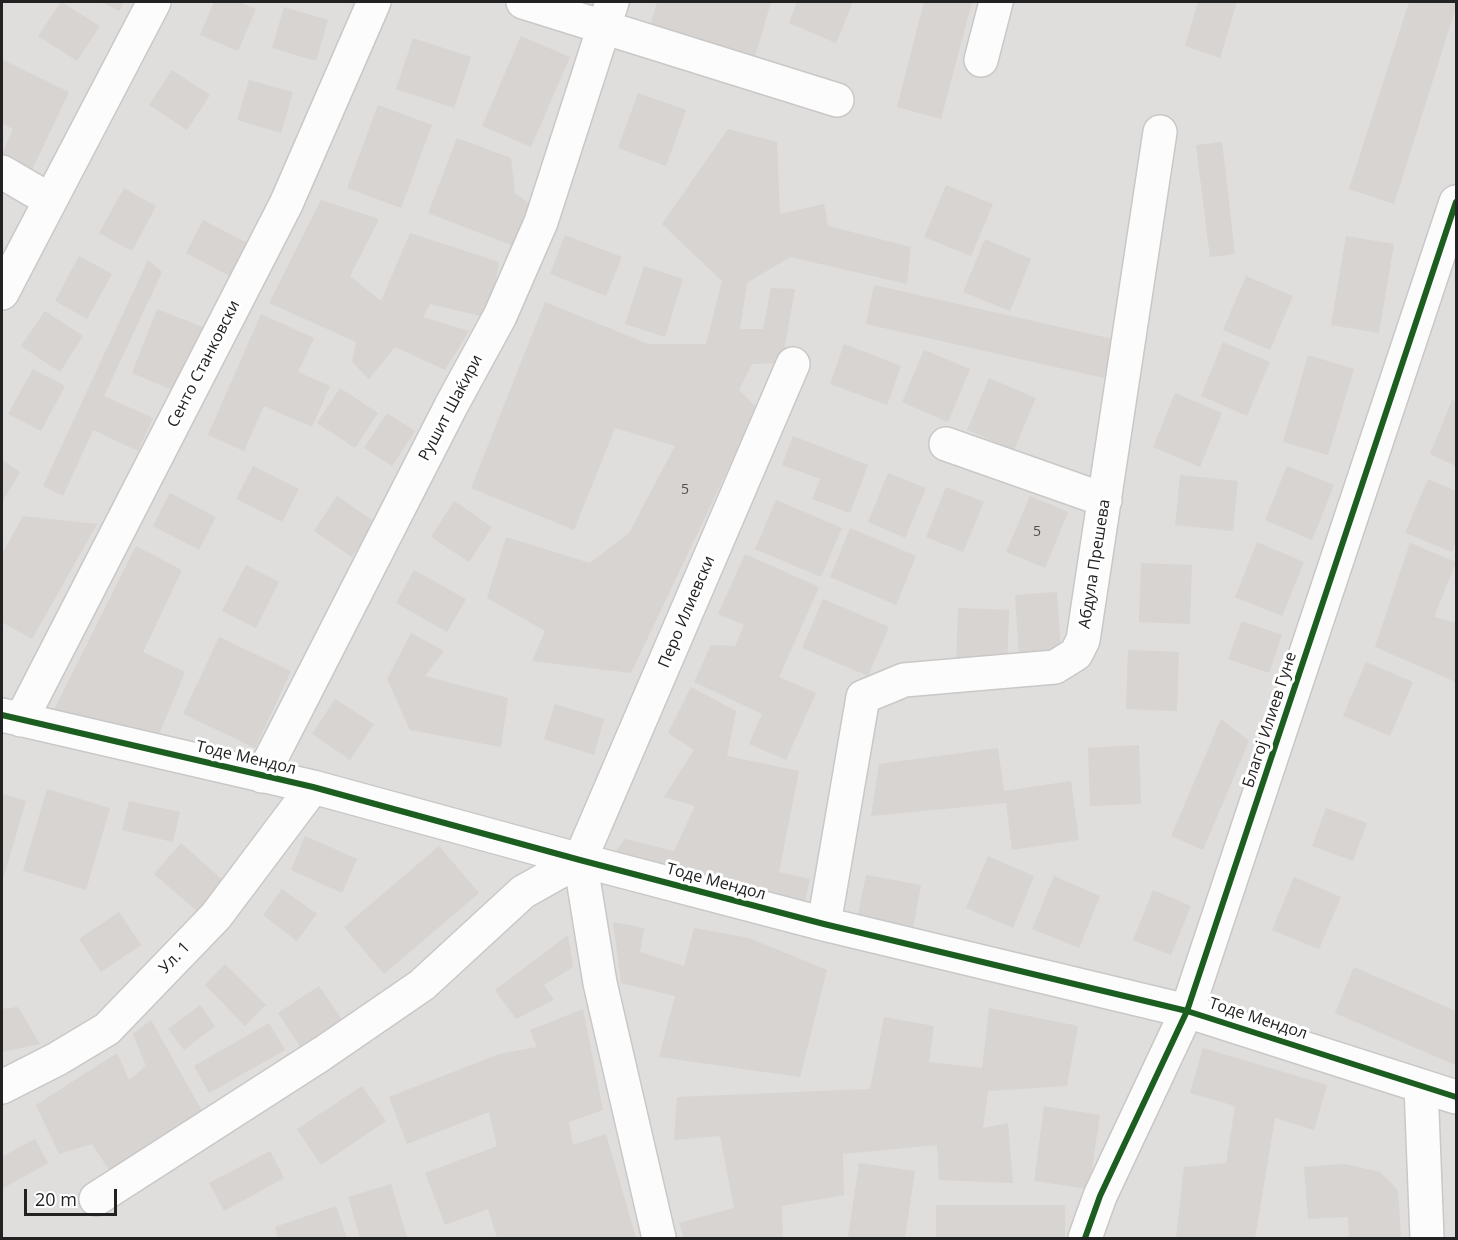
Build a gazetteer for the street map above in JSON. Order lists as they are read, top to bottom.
{
  "streets": {
    "street": [
      "Сенто Станковски",
      "Рушит Шаќири",
      "Абдула Прешева",
      "Перо Илиевски",
      "Благој Илиев Гуне",
      "Тоде Мендол",
      "Ул. 1"
    ]
  },
  "crossings": [
    ["Сенто Станковски", "Тоде Мендол"],
    ["Рушит Шаќири", "Тоде Мендол"],
    ["Абдула Прешева", "Тоде Мендол"],
    ["Перо Илиевски", "Тоде Мендол"],
    ["Благој Илиев Гуне", "Тоде Мендол"],
    ["Тоде Мендол", "Ул. 1"]
  ],
  "house_numbers": ["5", "5"],
  "scale_bar": "20 m"
}
